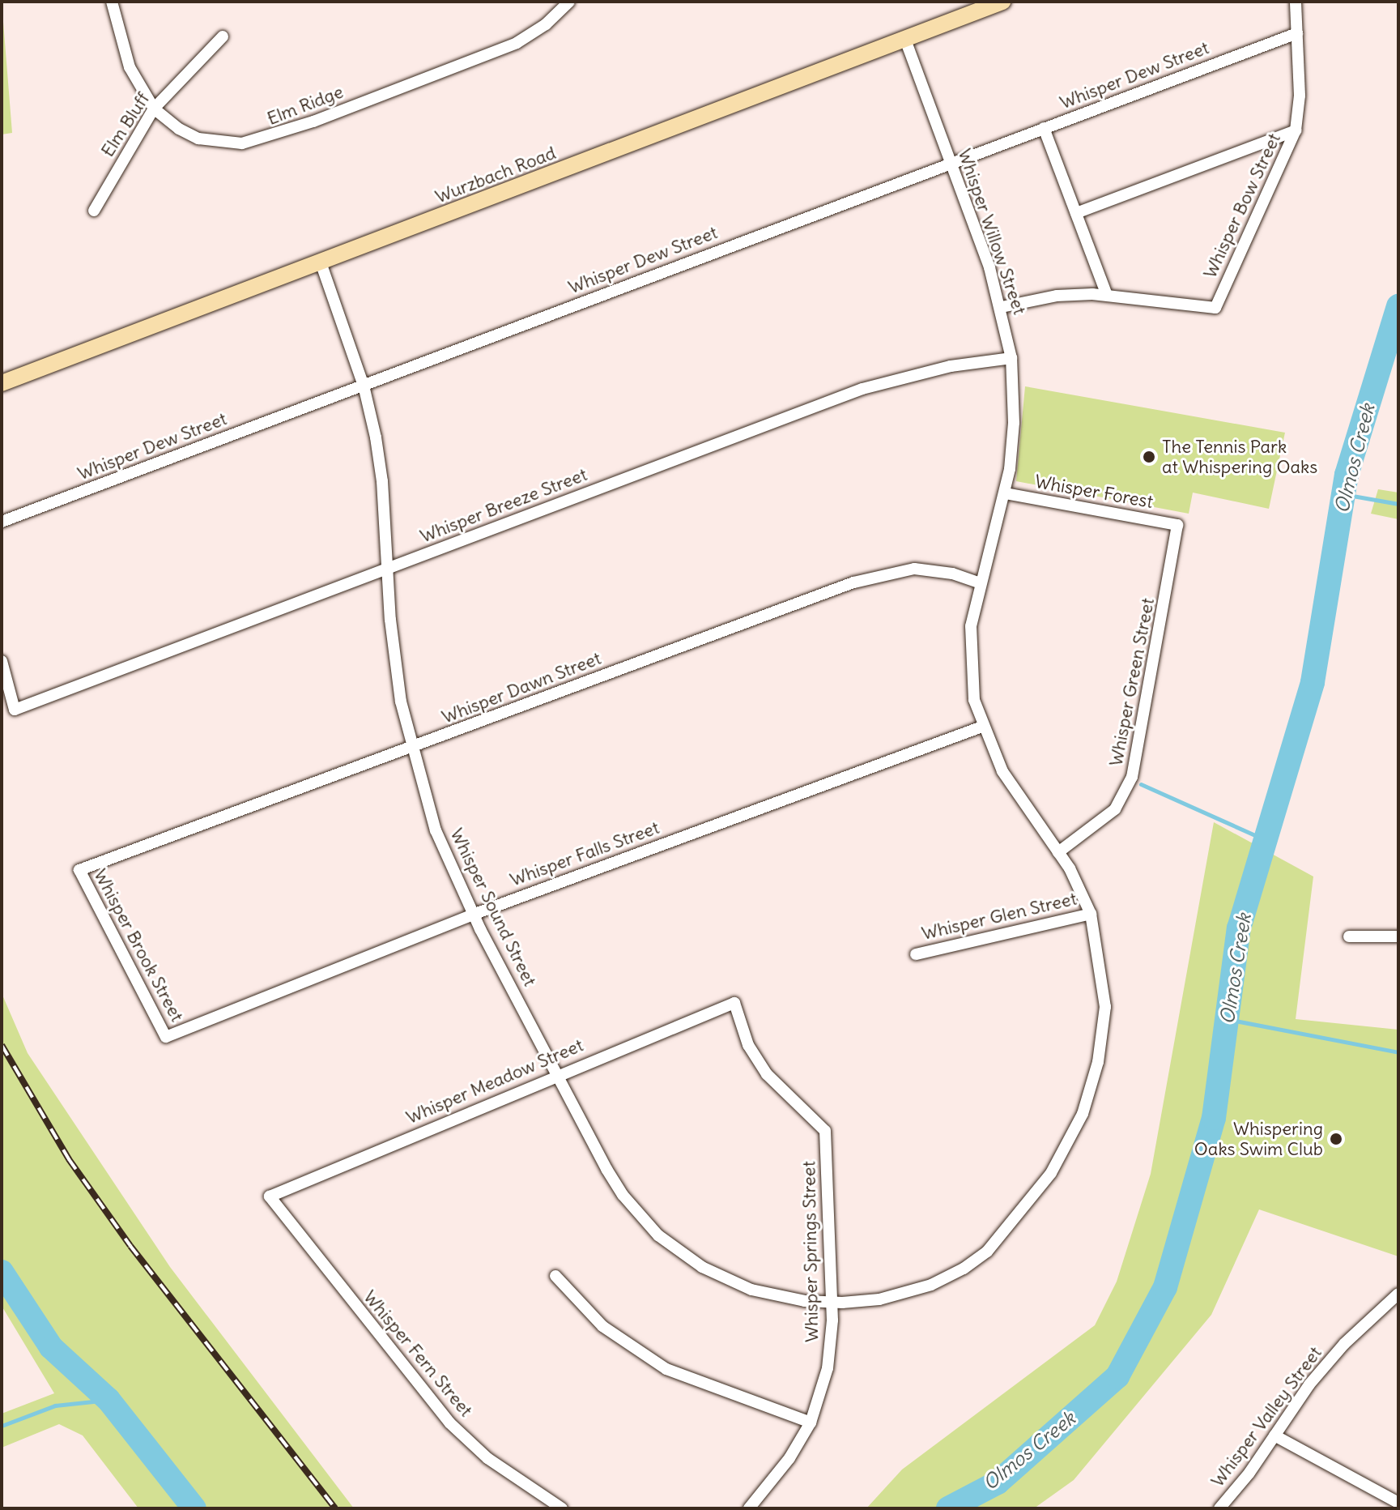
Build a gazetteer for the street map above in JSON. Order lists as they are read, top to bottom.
{
  "streets": {
    "main road": ["Wurzbach Road"],
    "street": [
      "Whisper Dew Street",
      "Elm Ridge",
      "Elm Bluff",
      "Whisper Bow Street",
      "Whisper Willow Street",
      "Whisper Forest",
      "Whisper Breeze Street",
      "Whisper Green Street",
      "Whisper Dawn Street",
      "Whisper Falls Street",
      "Whisper Sound Street",
      "Whisper Glen Street",
      "Whisper Brook Street",
      "Whisper Meadow Street",
      "Whisper Springs Street",
      "Whisper Fern Street",
      "Whisper Valley Street"
    ]
  },
  "crossings": [
    ["Whisper Dew Street", "Whisper Bow Street"],
    ["Whisper Dew Street", "Whisper Willow Street"],
    ["Whisper Dew Street", "Whisper Sound Street"],
    ["Elm Ridge", "Elm Bluff"],
    ["Wurzbach Road", "Whisper Willow Street"],
    ["Wurzbach Road", "Whisper Sound Street"],
    ["Whisper Willow Street", "Whisper Forest"],
    ["Whisper Willow Street", "Whisper Breeze Street"],
    ["Whisper Willow Street", "Whisper Green Street"],
    ["Whisper Willow Street", "Whisper Dawn Street"],
    ["Whisper Willow Street", "Whisper Falls Street"],
    ["Whisper Willow Street", "Whisper Sound Street"],
    ["Whisper Willow Street", "Whisper Glen Street"],
    ["Whisper Willow Street", "Whisper Springs Street"],
    ["Whisper Forest", "Whisper Green Street"],
    ["Whisper Breeze Street", "Whisper Sound Street"],
    ["Whisper Dawn Street", "Whisper Sound Street"],
    ["Whisper Dawn Street", "Whisper Brook Street"],
    ["Whisper Falls Street", "Whisper Sound Street"],
    ["Whisper Falls Street", "Whisper Brook Street"],
    ["Whisper Sound Street", "Whisper Meadow Street"],
    ["Whisper Sound Street", "Whisper Springs Street"],
    ["Whisper Meadow Street", "Whisper Springs Street"],
    ["Whisper Meadow Street", "Whisper Fern Street"]
  ],
  "water": ["Olmos Creek"],
  "places": ["The Tennis Park at Whispering Oaks", "Whispering Oaks Swim Club"]
}
